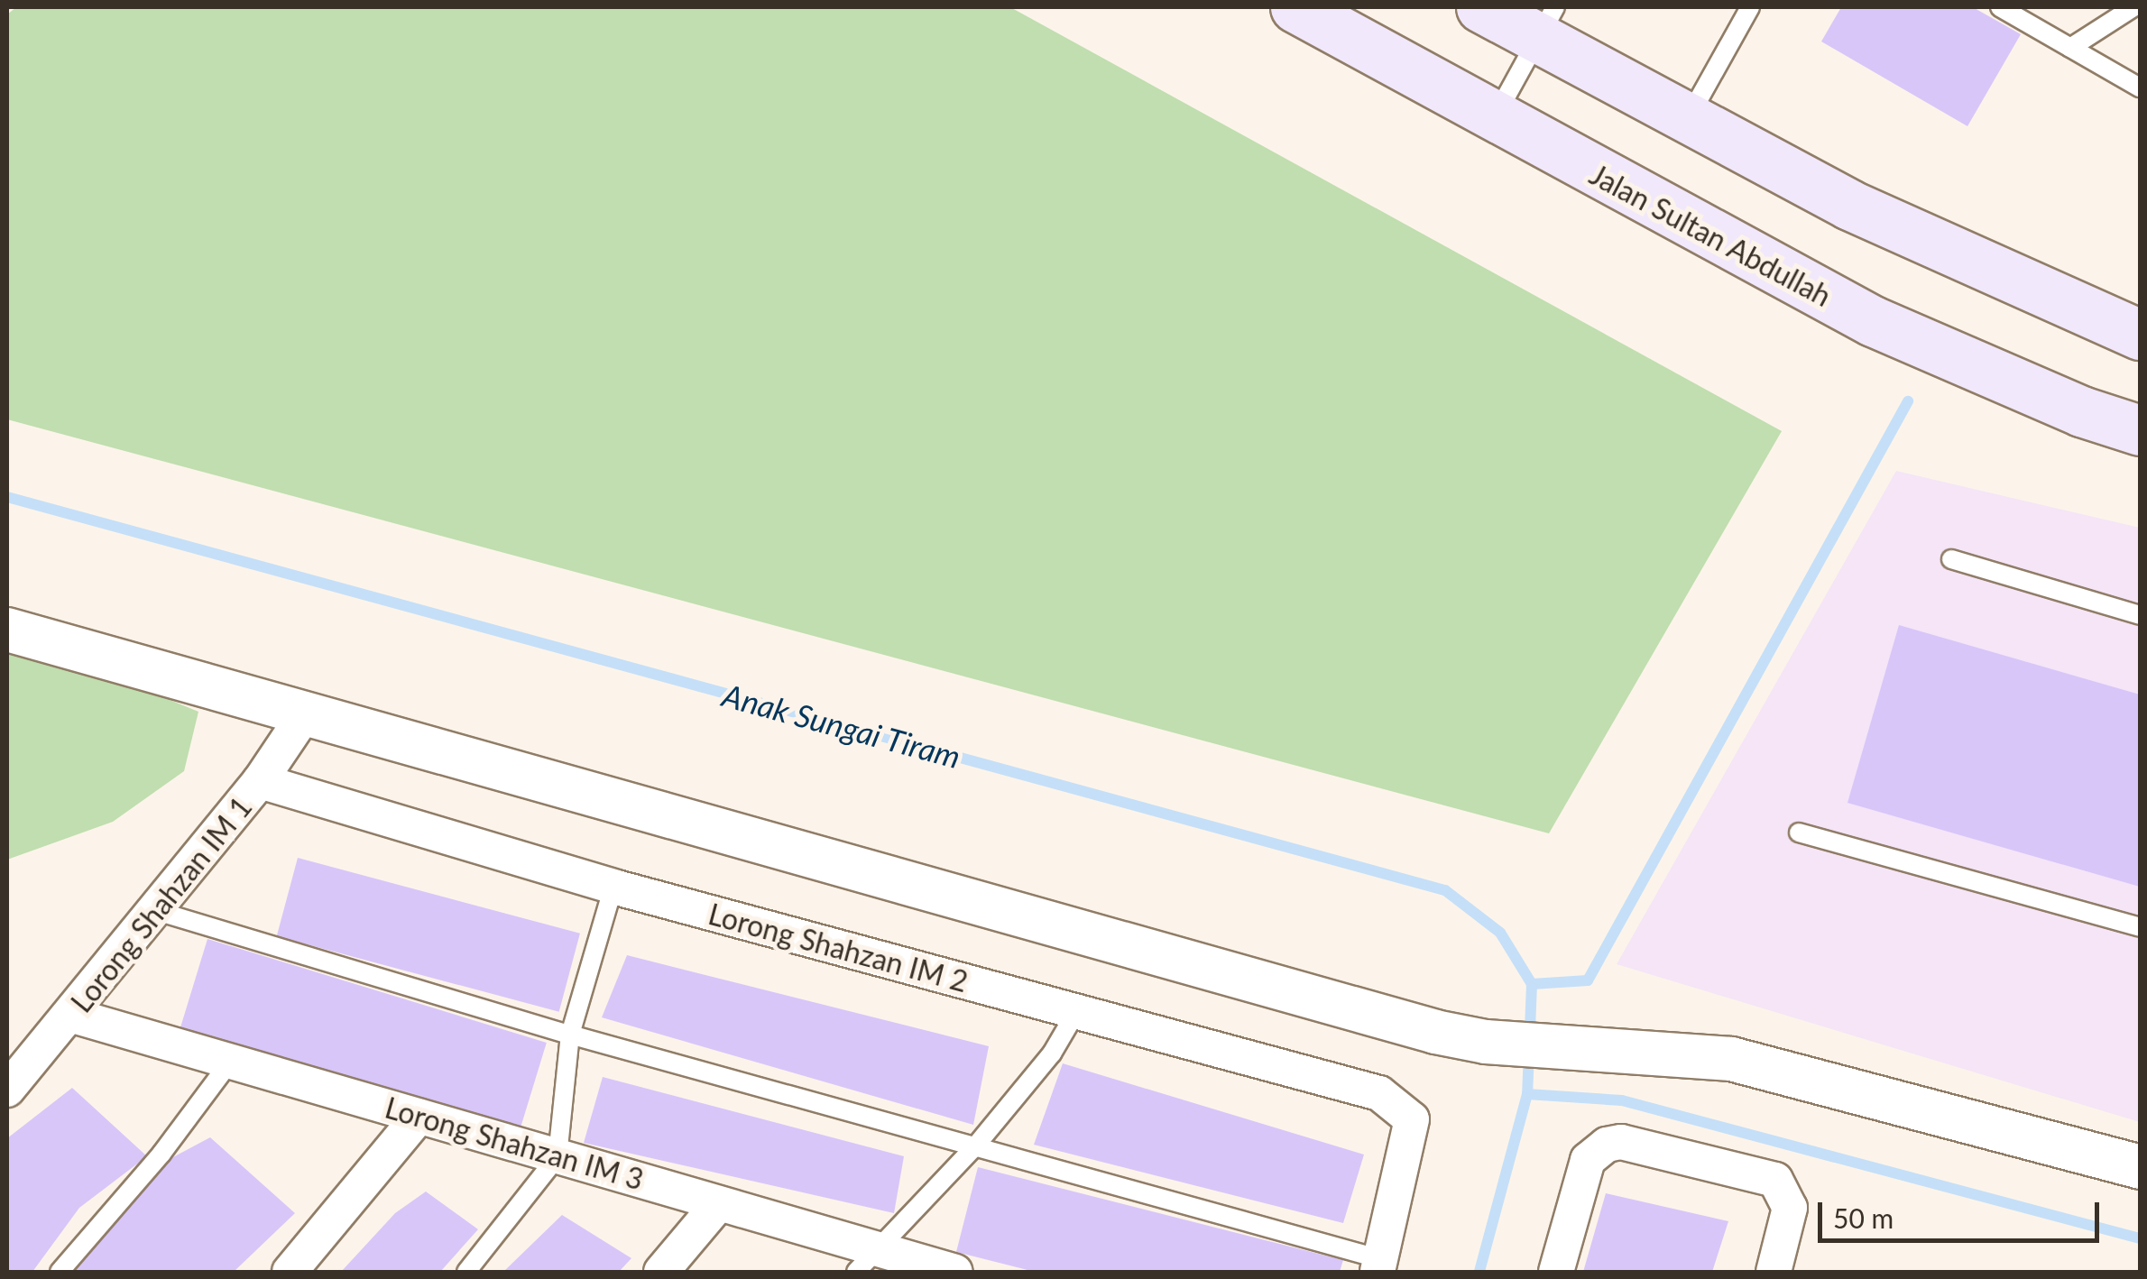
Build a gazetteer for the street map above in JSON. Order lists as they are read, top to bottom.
{
  "streets": {
    "main road": ["Jalan Sultan Abdullah"],
    "street": ["Lorong Shahzan IM 1", "Lorong Shahzan IM 2", "Lorong Shahzan IM 3"]
  },
  "crossings": [
    ["Lorong Shahzan IM 1", "Lorong Shahzan IM 2"],
    ["Lorong Shahzan IM 1", "Lorong Shahzan IM 3"]
  ],
  "water": ["Anak Sungai Tiram"],
  "scale_bar": "50 m"
}
